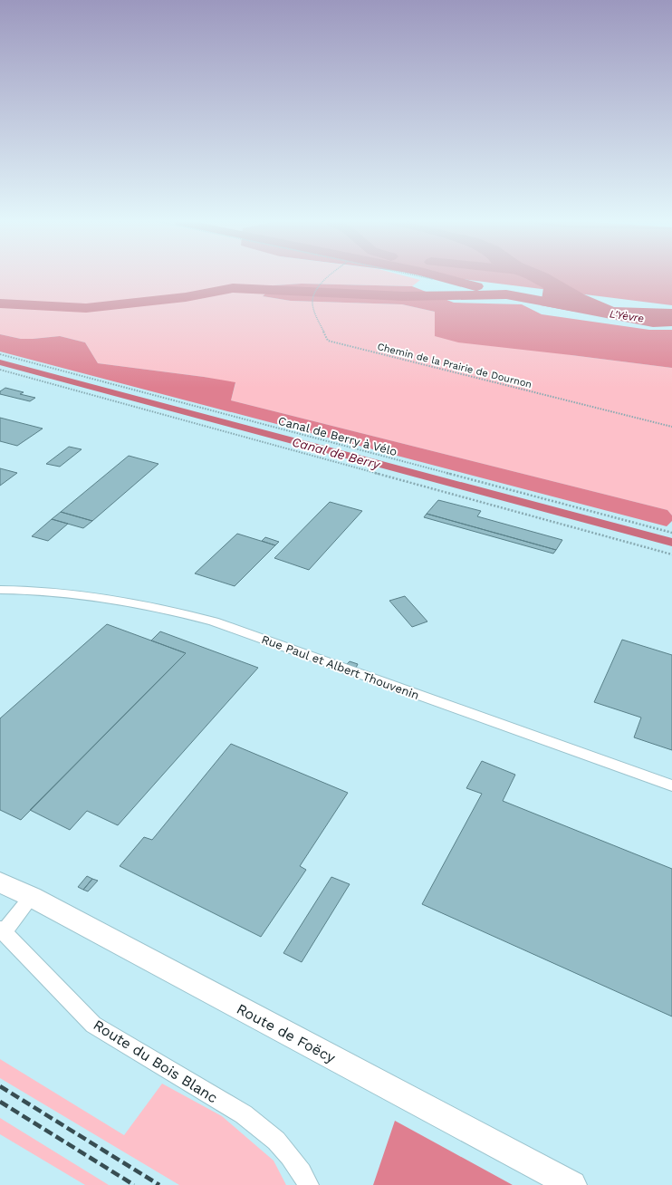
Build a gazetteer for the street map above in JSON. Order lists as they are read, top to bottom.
{
  "streets": {
    "street": ["Rue Paul et Albert Thouvenin", "Route de Foëcy", "Route du Bois Blanc"],
    "path": ["Chemin de la Prairie de Dournon", "Canal de Berry à Vélo"]
  },
  "crossings": [
    ["Route de Foëcy", "Route du Bois Blanc"]
  ],
  "water": ["L'Yèvre", "Canal de Berry"]
}
